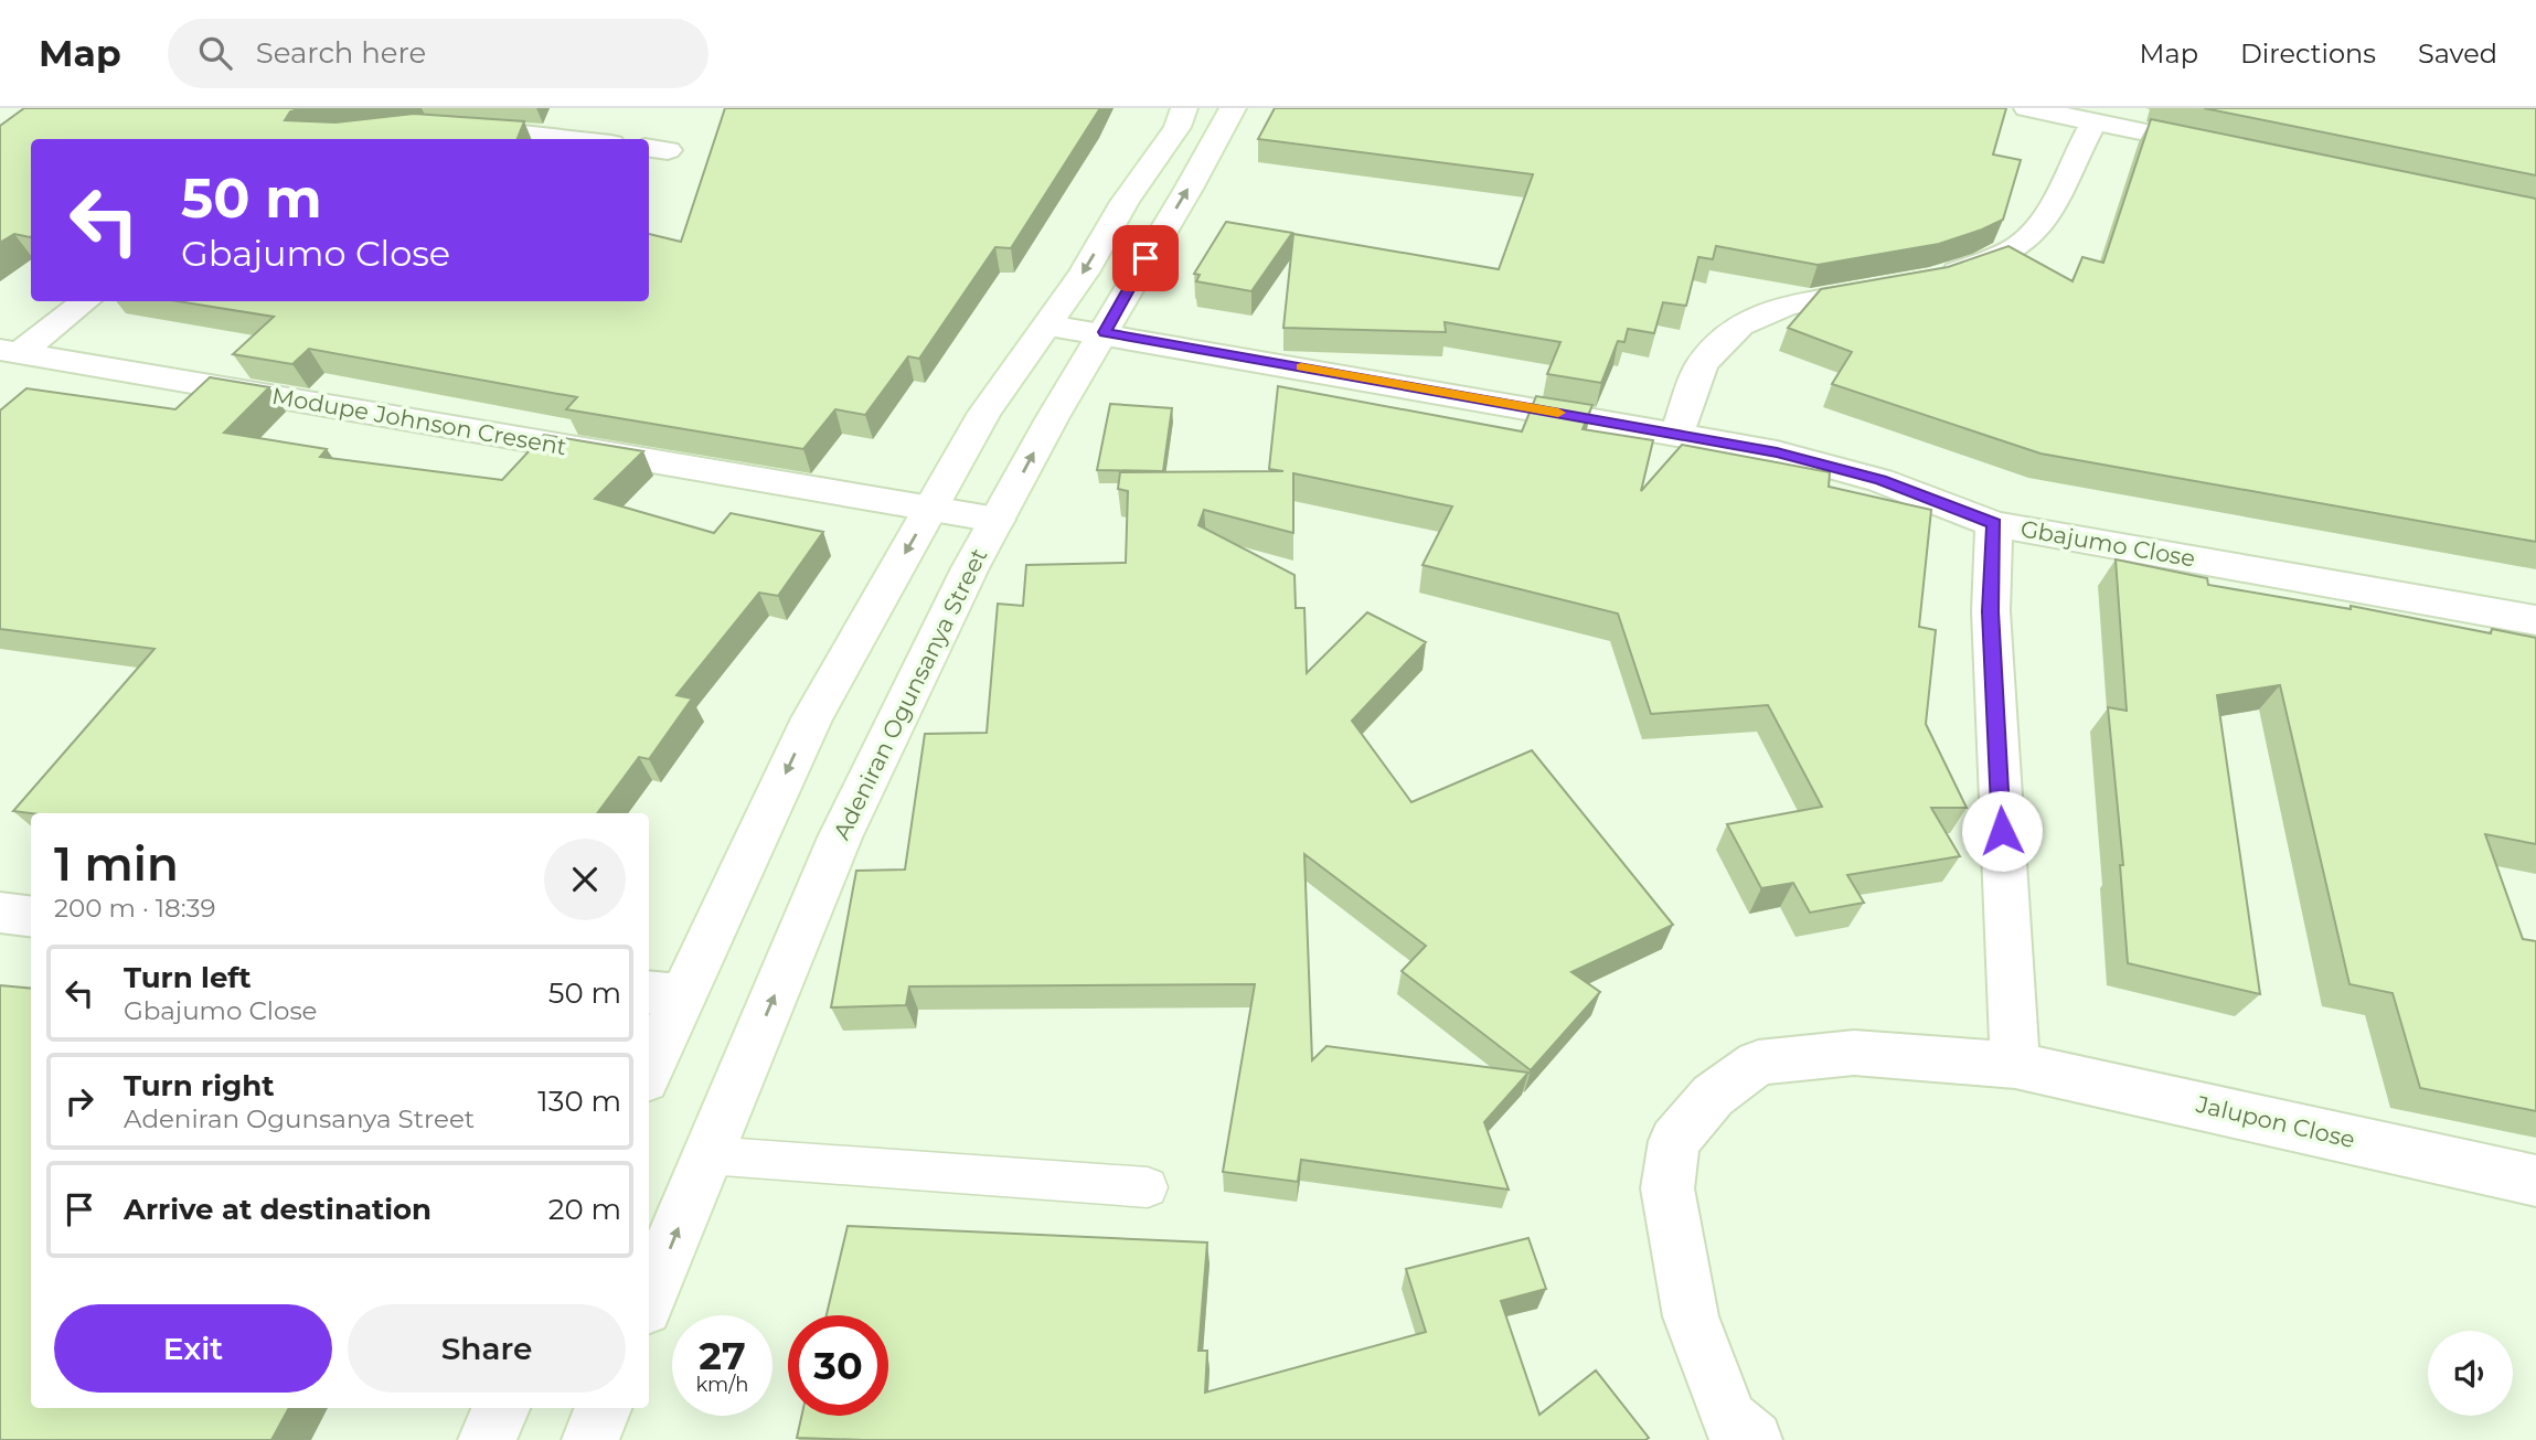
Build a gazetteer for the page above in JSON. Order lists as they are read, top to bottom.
{
  "streets": {
    "street": [
      "Modupe Johnson Cresent",
      "Gbajumo Close",
      "Adeniran Ogunsanya Street",
      "Jalupon Close"
    ]
  },
  "crossings": [
    ["Modupe Johnson Cresent", "Adeniran Ogunsanya Street"],
    ["Gbajumo Close", "Adeniran Ogunsanya Street"]
  ],
  "page": {
    "header": "Map",
    "search": "Search here",
    "nav": ["Map", "Directions", "Saved"],
    "turn": ["50 m", "Gbajumo Close"],
    "heading": ["1 min", "200 m · 18:39"],
    "list": [
      {
        "name": "Turn left",
        "note": "Gbajumo Close",
        "value": "50 m"
      },
      {
        "name": "Turn right",
        "note": "Adeniran Ogunsanya Street",
        "value": "130 m"
      },
      {
        "name": "Arrive at destination",
        "value": "20 m"
      }
    ],
    "buttons": ["Exit", "Share"],
    "speed": "27 km/h",
    "limit": "30"
  }
}
